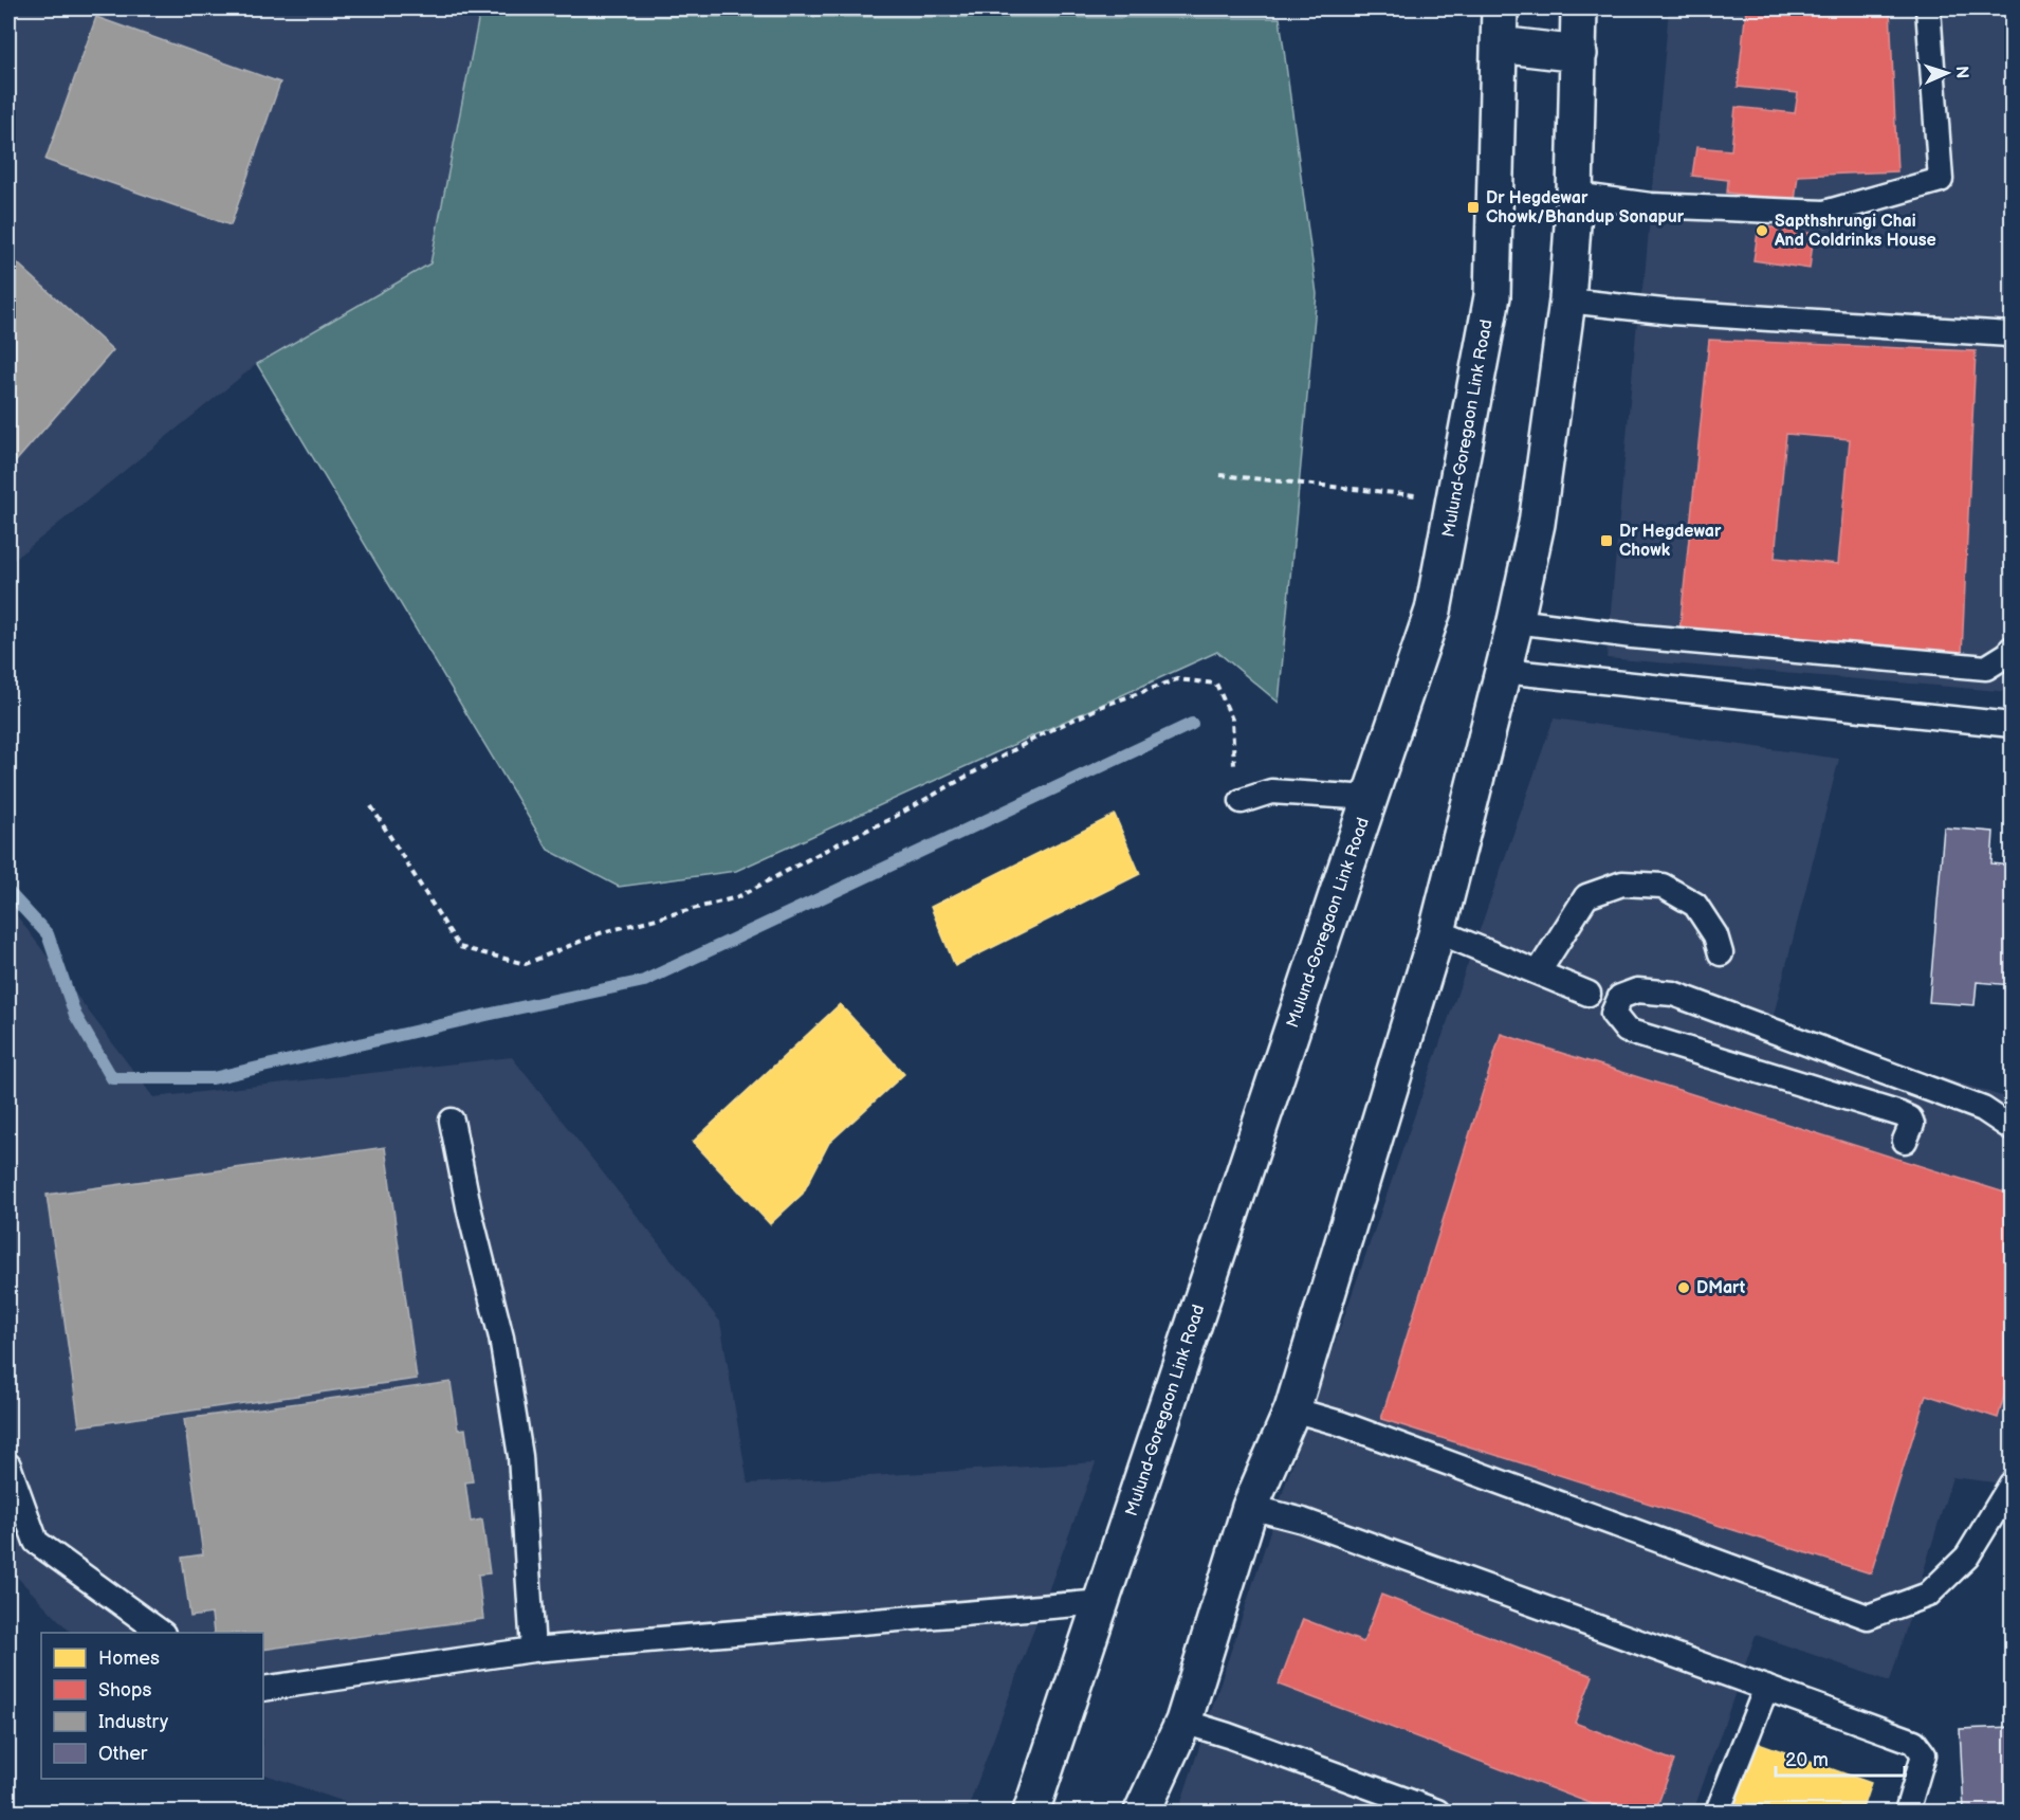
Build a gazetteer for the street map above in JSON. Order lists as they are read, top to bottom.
{
  "streets": {
    "main road": ["Mulund-Goregaon Link Road"]
  },
  "places": {
    "transit": ["Dr Hegdewar Chowk/Bhandup Sonapur", "Dr Hegdewar Chowk"],
    "other": ["Sapthshrungi Chai And Coldrinks House", "DMart"]
  },
  "legend": [
    "Homes",
    "Shops",
    "Industry",
    "Other"
  ],
  "scale_bar": "20 m",
  "north": "right"
}
